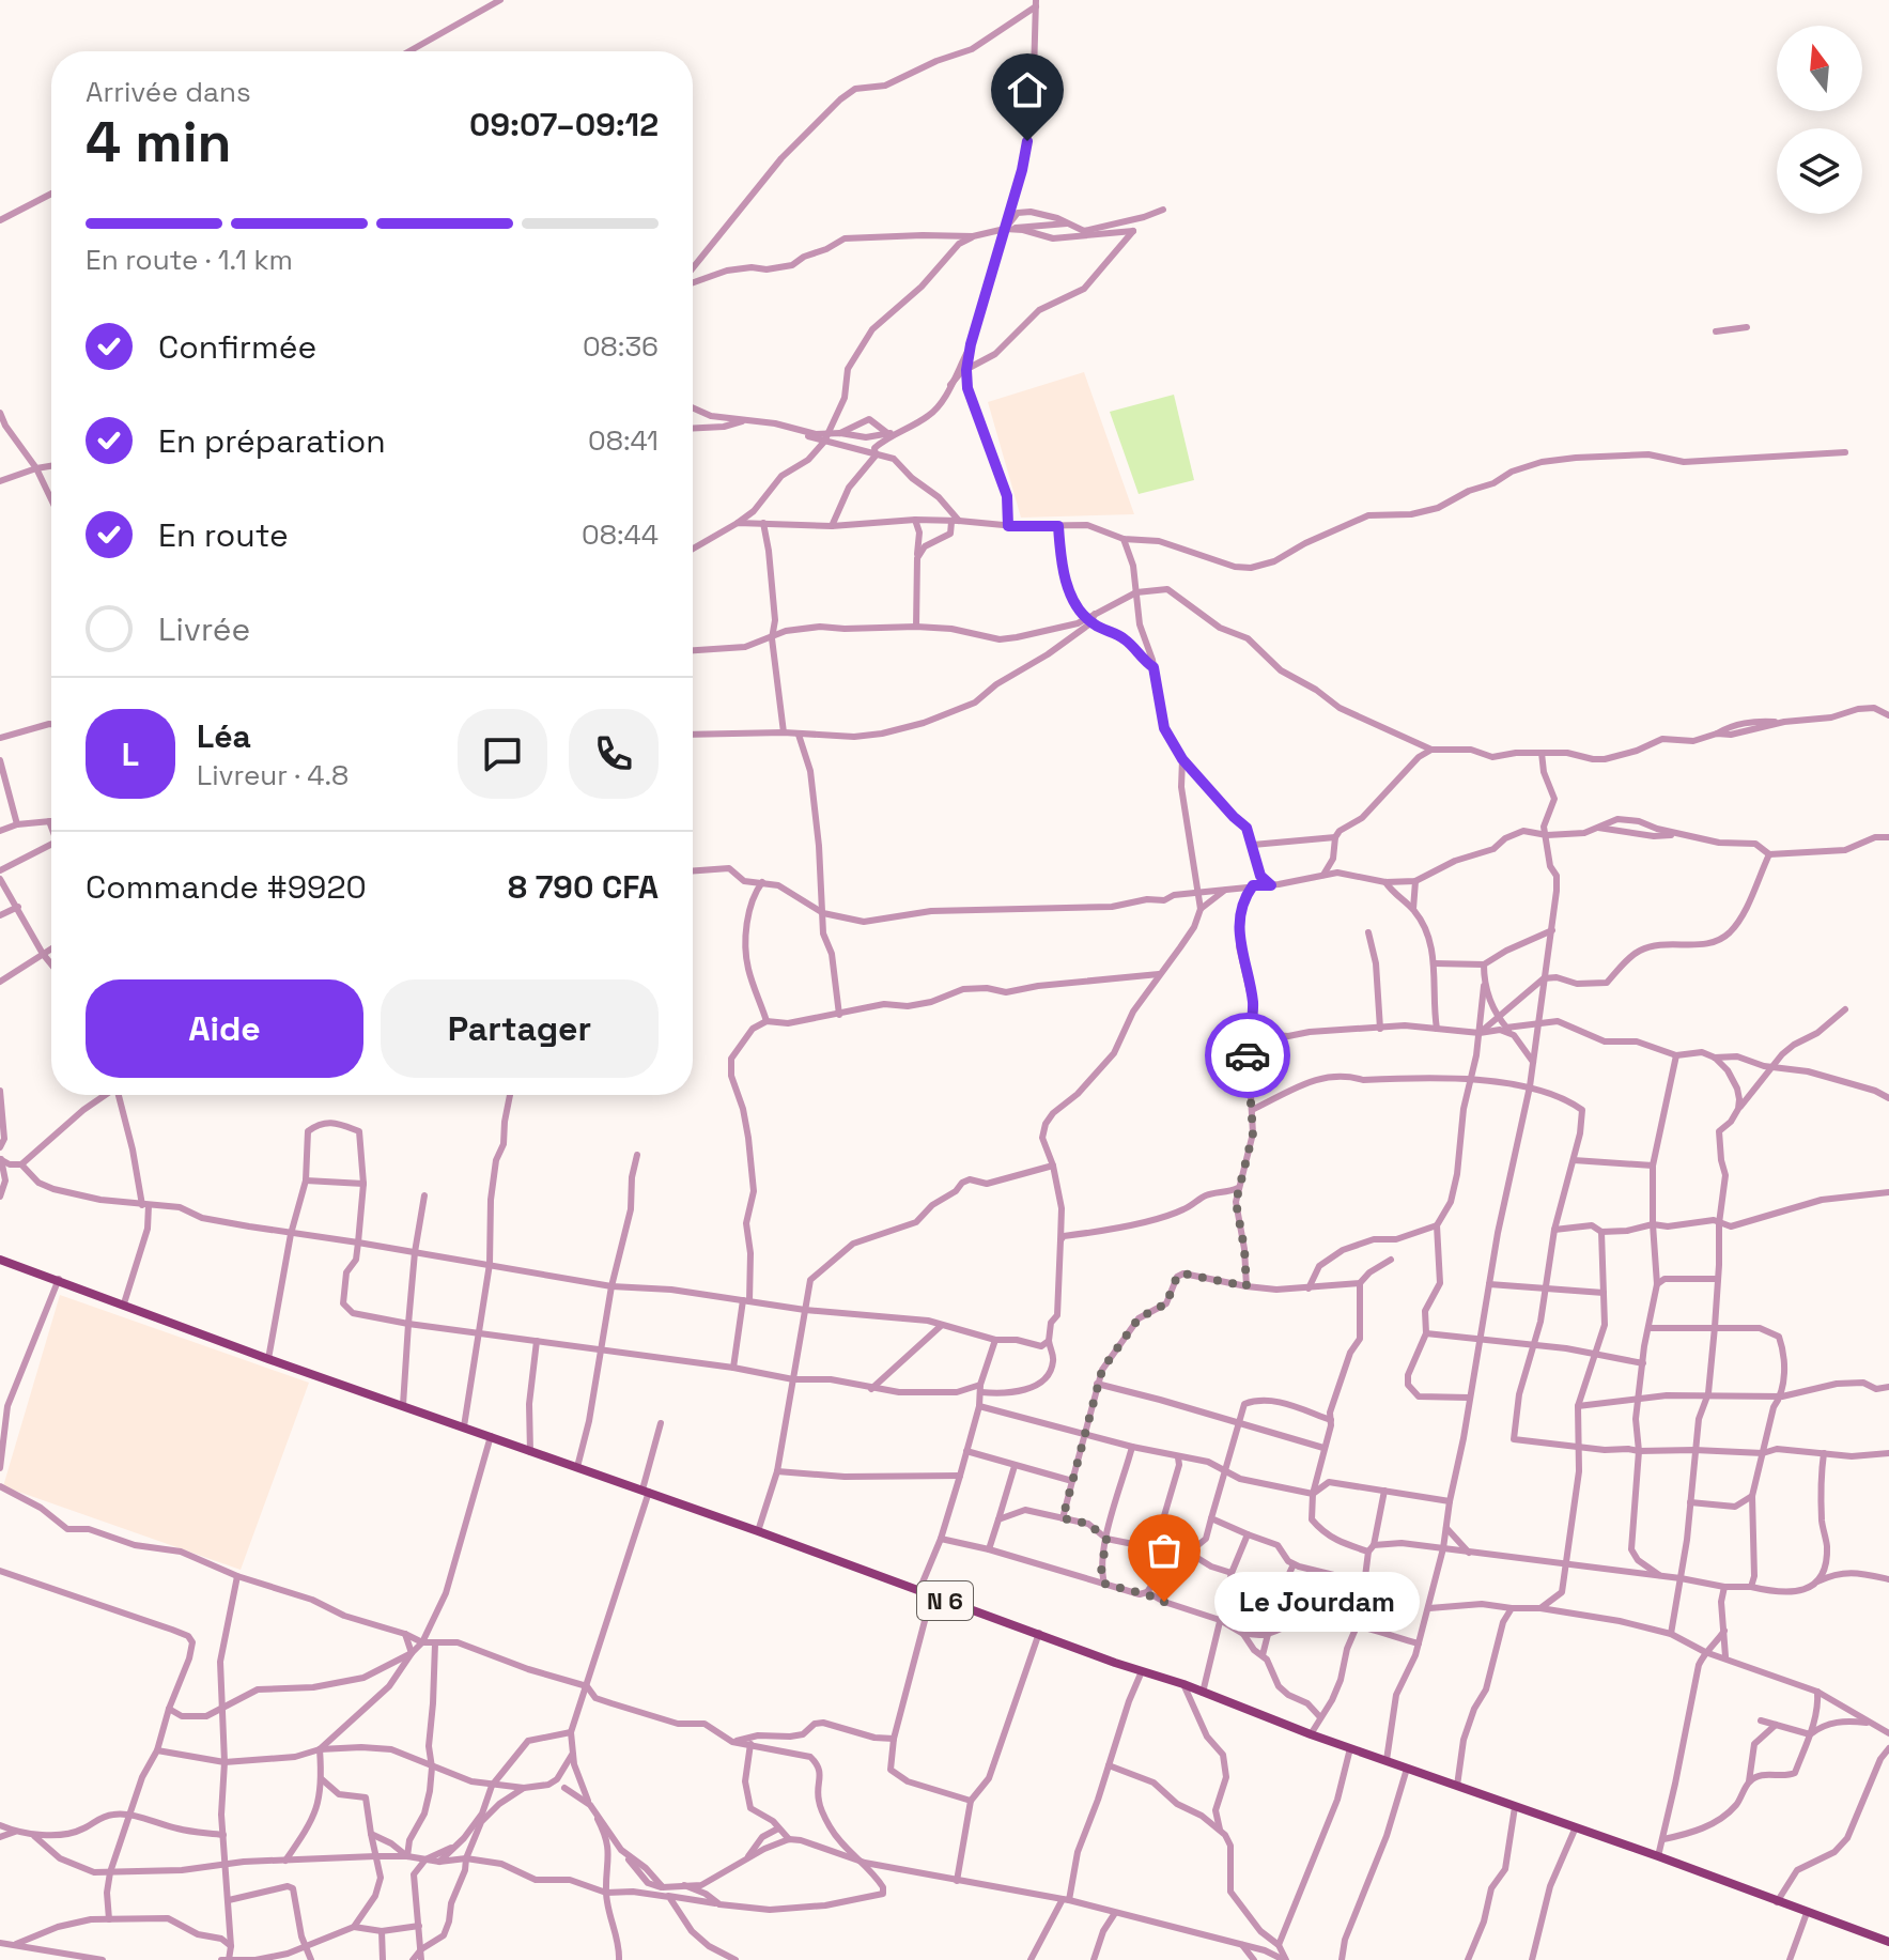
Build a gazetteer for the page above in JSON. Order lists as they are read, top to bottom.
{
  "streets": {
    "main road": ["N 6"]
  },
  "places": ["Le Jourdam"],
  "north": "top",
  "page": {
    "heading": ["4 min", "Arrivée dans", "09:07–09:12"],
    "panel": [
      "Léa",
      "Livreur · 4.8",
      "Commande #9920",
      "8 790 CFA"
    ],
    "bar": "En route · 1.1 km",
    "list": [
      ["Confirmée", "08:36"],
      ["En préparation", "08:41"],
      ["En route", "08:44"],
      "Livrée"
    ],
    "round": "L",
    "buttons": ["Aide", "Partager"],
    "bubble": "Le Jourdam"
  }
}
